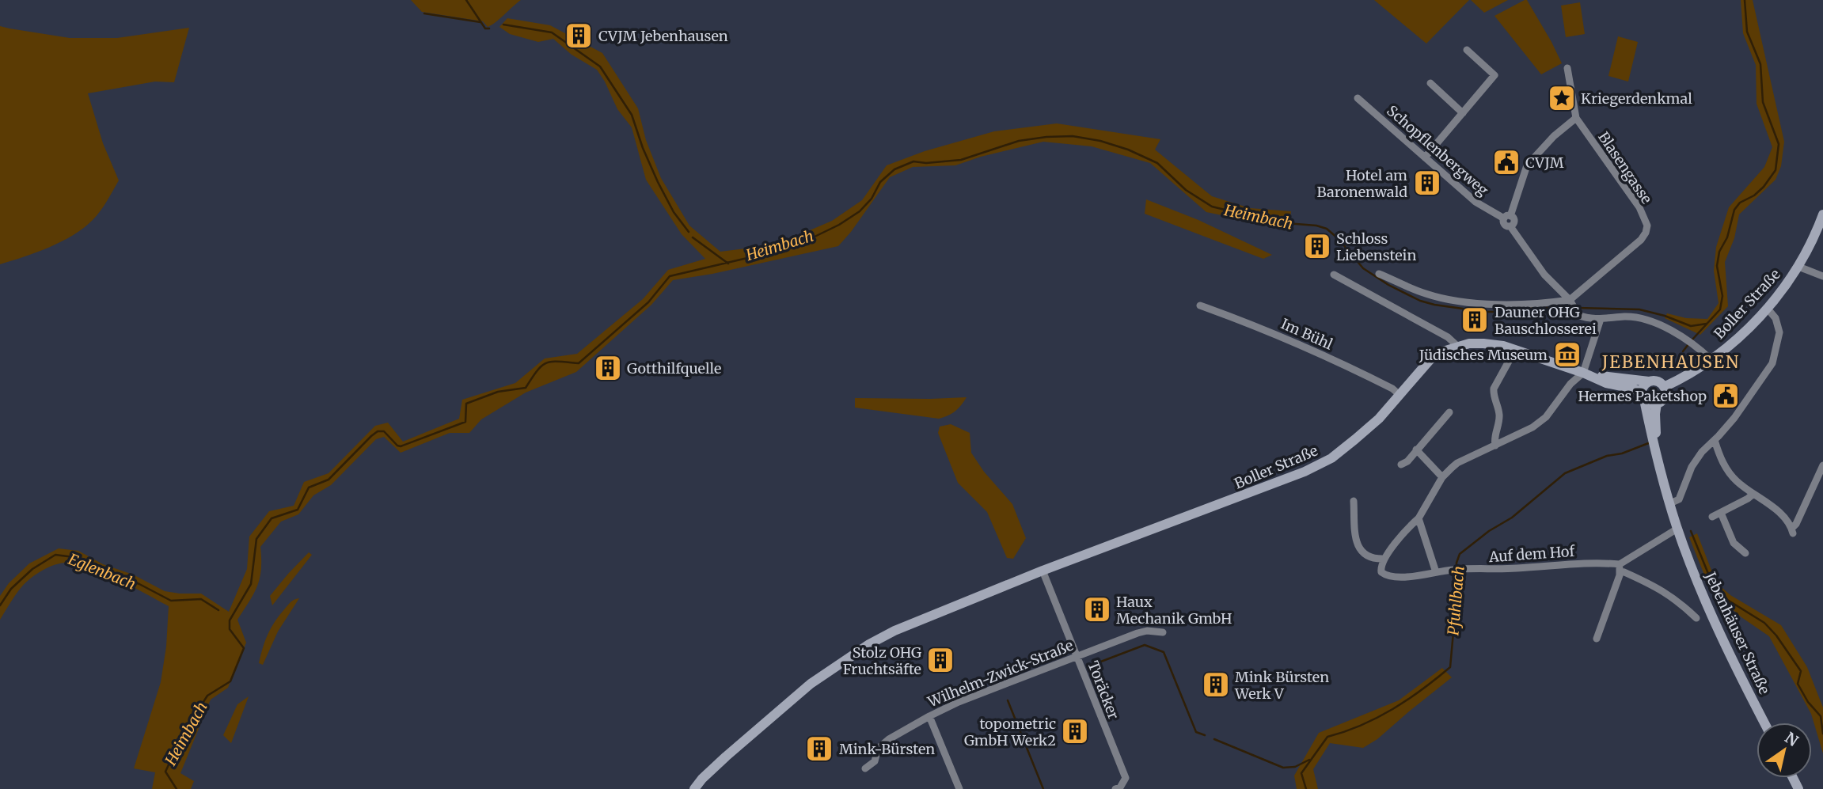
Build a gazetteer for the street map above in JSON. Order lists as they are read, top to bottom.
{
  "streets": {
    "main road": ["Boller Straße", "Jebenhäuser Straße"],
    "street": [
      "Schopflenbergweg",
      "Blasengasse",
      "Im Bühl",
      "Auf dem Hof",
      "Wilhelm-Zwick-Straße",
      "Toräcker"
    ]
  },
  "crossings": [
    ["Boller Straße", "Im Bühl"],
    ["Boller Straße", "Toräcker"],
    ["Wilhelm-Zwick-Straße", "Toräcker"]
  ],
  "districts": ["JEBENHAUSEN"],
  "water": ["Heimbach", "Eglenbach", "Pfuhlbach"],
  "places": {
    "building": [
      "CVJM Jebenhausen",
      "Hotel am Baronenwald",
      "Schloss Liebenstein",
      "Dauner OHG Bauschlosserei",
      "Gotthilfquelle",
      "Haux Mechanik GmbH",
      "Stolz OHG Fruchtsäfte",
      "Mink Bürsten Werk V",
      "topometric GmbH Werk2",
      "Mink-Bürsten"
    ],
    "place": ["Kriegerdenkmal"],
    "public building": ["CVJM", "Hermes Paketshop"],
    "museum": ["Jüdisches Museum"]
  },
  "north": "top right"
}
